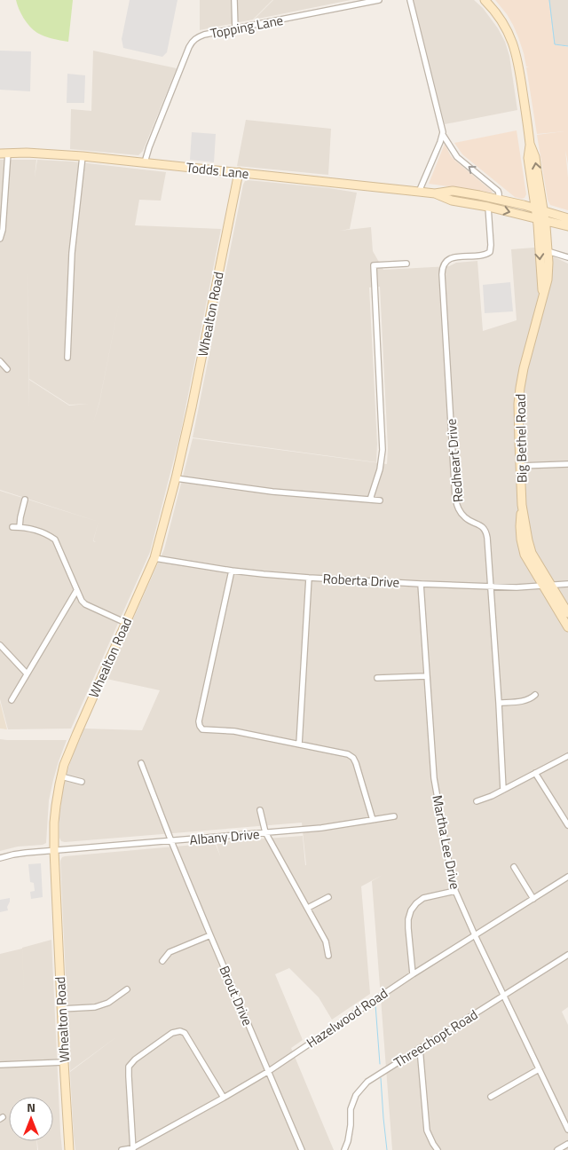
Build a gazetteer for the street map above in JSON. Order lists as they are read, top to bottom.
{
  "streets": {
    "main road": ["Todds Lane", "Whealton Road", "Big Bethel Road"],
    "street": [
      "Topping Lane",
      "Redheart Drive",
      "Roberta Drive",
      "Albany Drive",
      "Martha Lee Drive",
      "Brout Drive",
      "Hazelwood Road",
      "Threechopt Road"
    ]
  },
  "crossings": [
    ["Topping Lane", "Todds Lane"],
    ["Todds Lane", "Whealton Road"],
    ["Todds Lane", "Big Bethel Road"],
    ["Todds Lane", "Redheart Drive"],
    ["Whealton Road", "Roberta Drive"],
    ["Whealton Road", "Albany Drive"],
    ["Big Bethel Road", "Roberta Drive"],
    ["Redheart Drive", "Roberta Drive"],
    ["Roberta Drive", "Martha Lee Drive"],
    ["Albany Drive", "Brout Drive"],
    ["Martha Lee Drive", "Hazelwood Road"],
    ["Martha Lee Drive", "Threechopt Road"],
    ["Brout Drive", "Hazelwood Road"]
  ],
  "north": "top"
}
